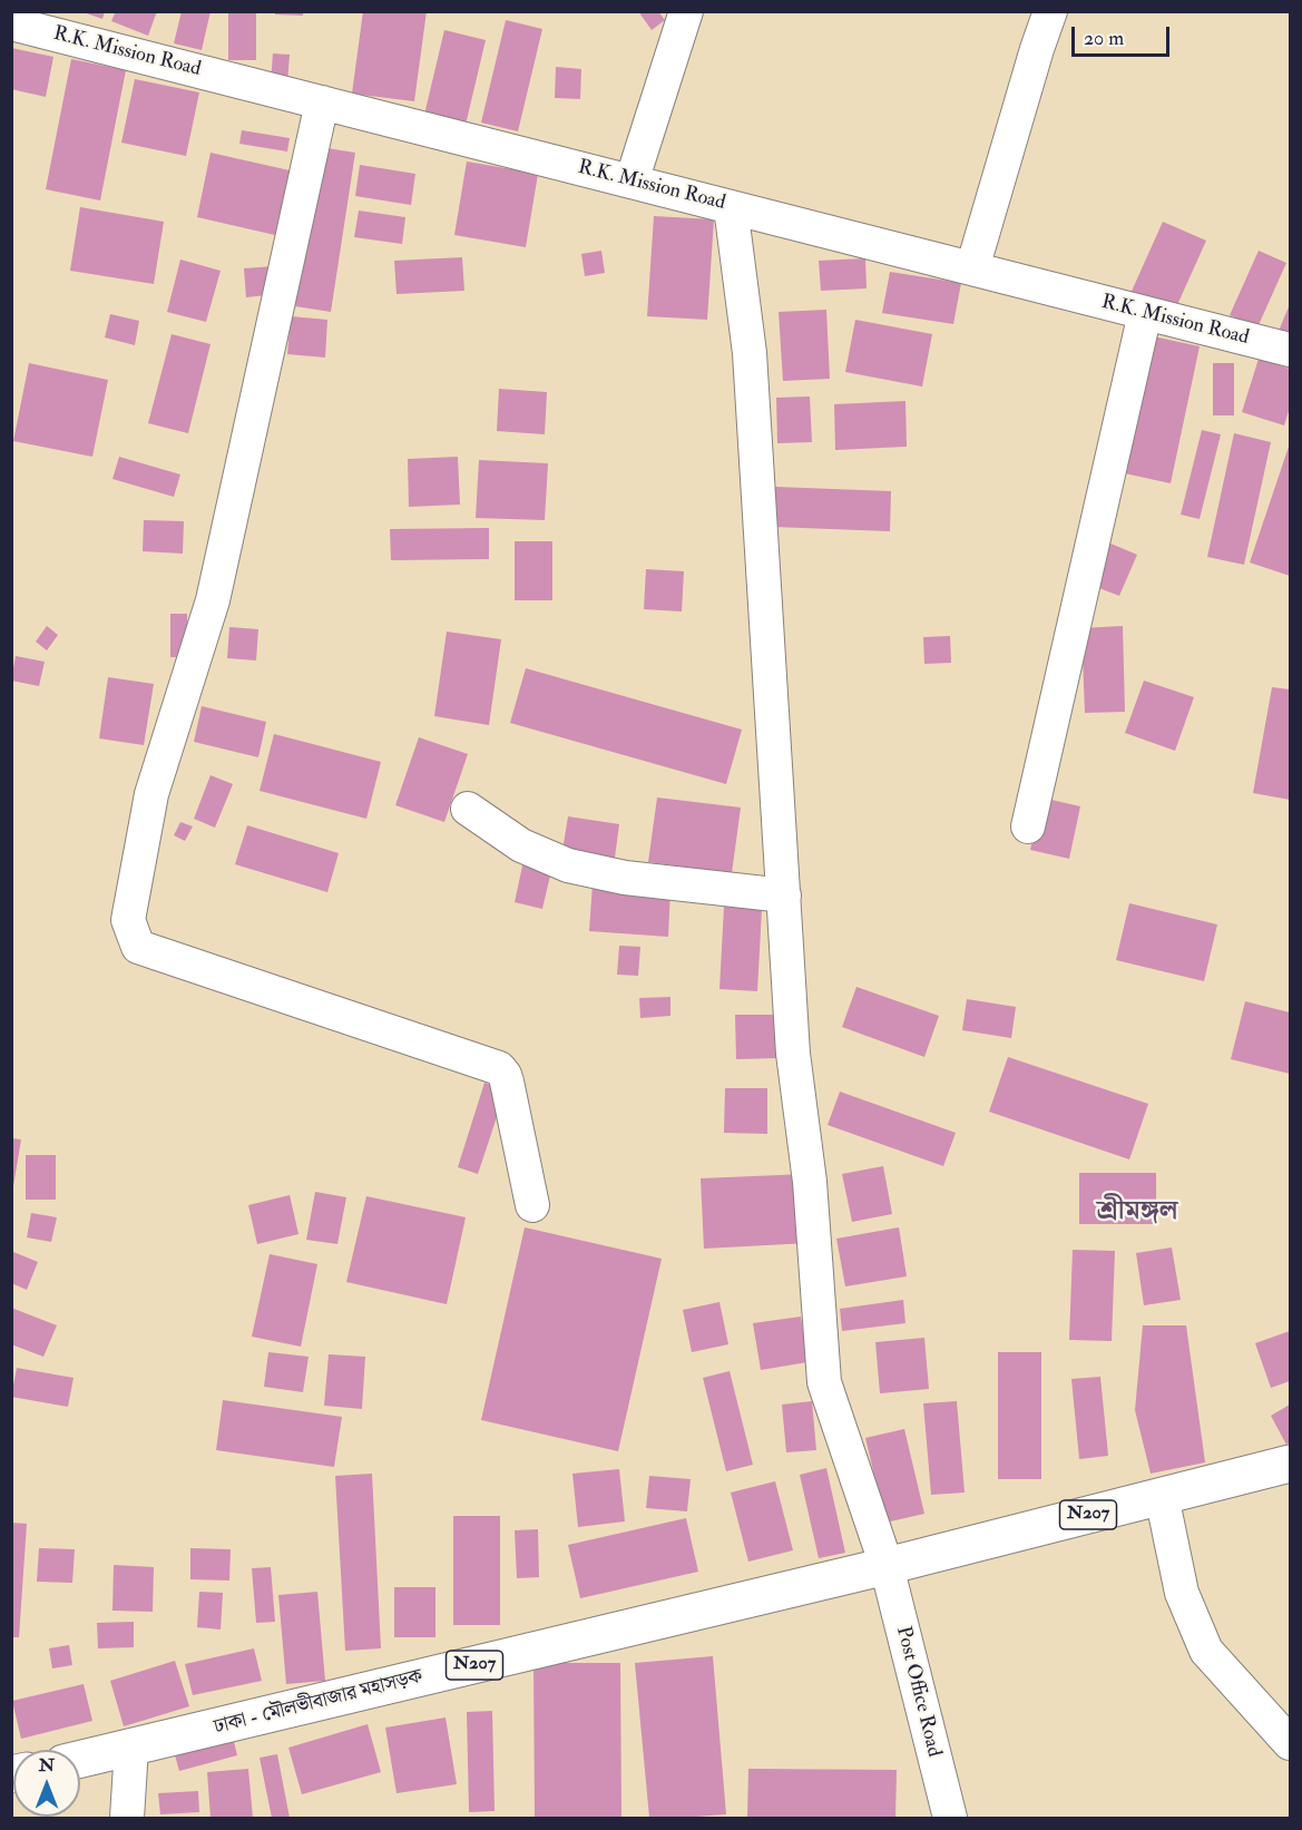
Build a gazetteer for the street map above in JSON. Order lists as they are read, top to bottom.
{
  "streets": {
    "highway": ["N207", "ঢাকা - মৌলভীবাজার মহাসড়ক"],
    "street": ["R.K. Mission Road", "Post Office Road"]
  },
  "crossings": [
    ["R.K. Mission Road", "Post Office Road"],
    ["N207", "Post Office Road"],
    ["N207", "ঢাকা - মৌলভীবাজার মহাসড়ক"],
    ["Post Office Road", "ঢাকা - মৌলভীবাজার মহাসড়ক"]
  ],
  "districts": ["শ্রীমঙ্গল"],
  "scale_bar": "20 m",
  "north": "top"
}
